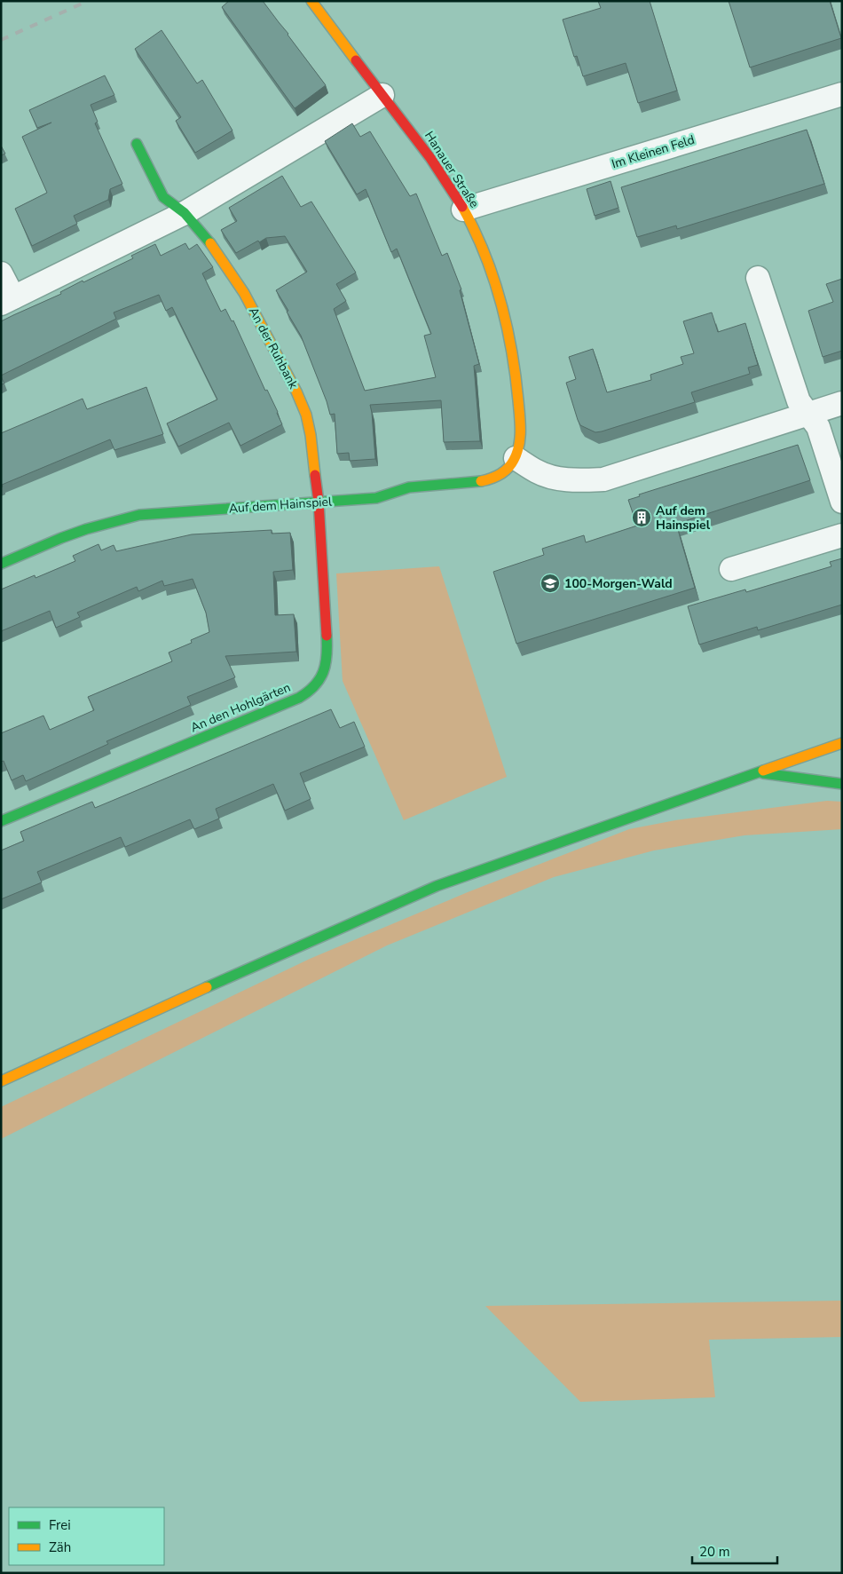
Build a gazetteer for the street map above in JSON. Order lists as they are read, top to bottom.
{
  "streets": {
    "street": [
      "Im Kleinen Feld",
      "Hanauer Straße",
      "An der Ruhbank",
      "Auf dem Hainspiel",
      "An den Hohlgärten"
    ]
  },
  "crossings": [
    ["Im Kleinen Feld", "Hanauer Straße"],
    ["Hanauer Straße", "Auf dem Hainspiel"],
    ["An der Ruhbank", "Auf dem Hainspiel"],
    ["An der Ruhbank", "An den Hohlgärten"],
    ["Auf dem Hainspiel", "An den Hohlgärten"]
  ],
  "places": {
    "building": ["Auf dem Hainspiel"],
    "school or university": ["100-Morgen-Wald"]
  },
  "legend": ["Frei", "Zäh"],
  "scale_bar": "20 m"
}
